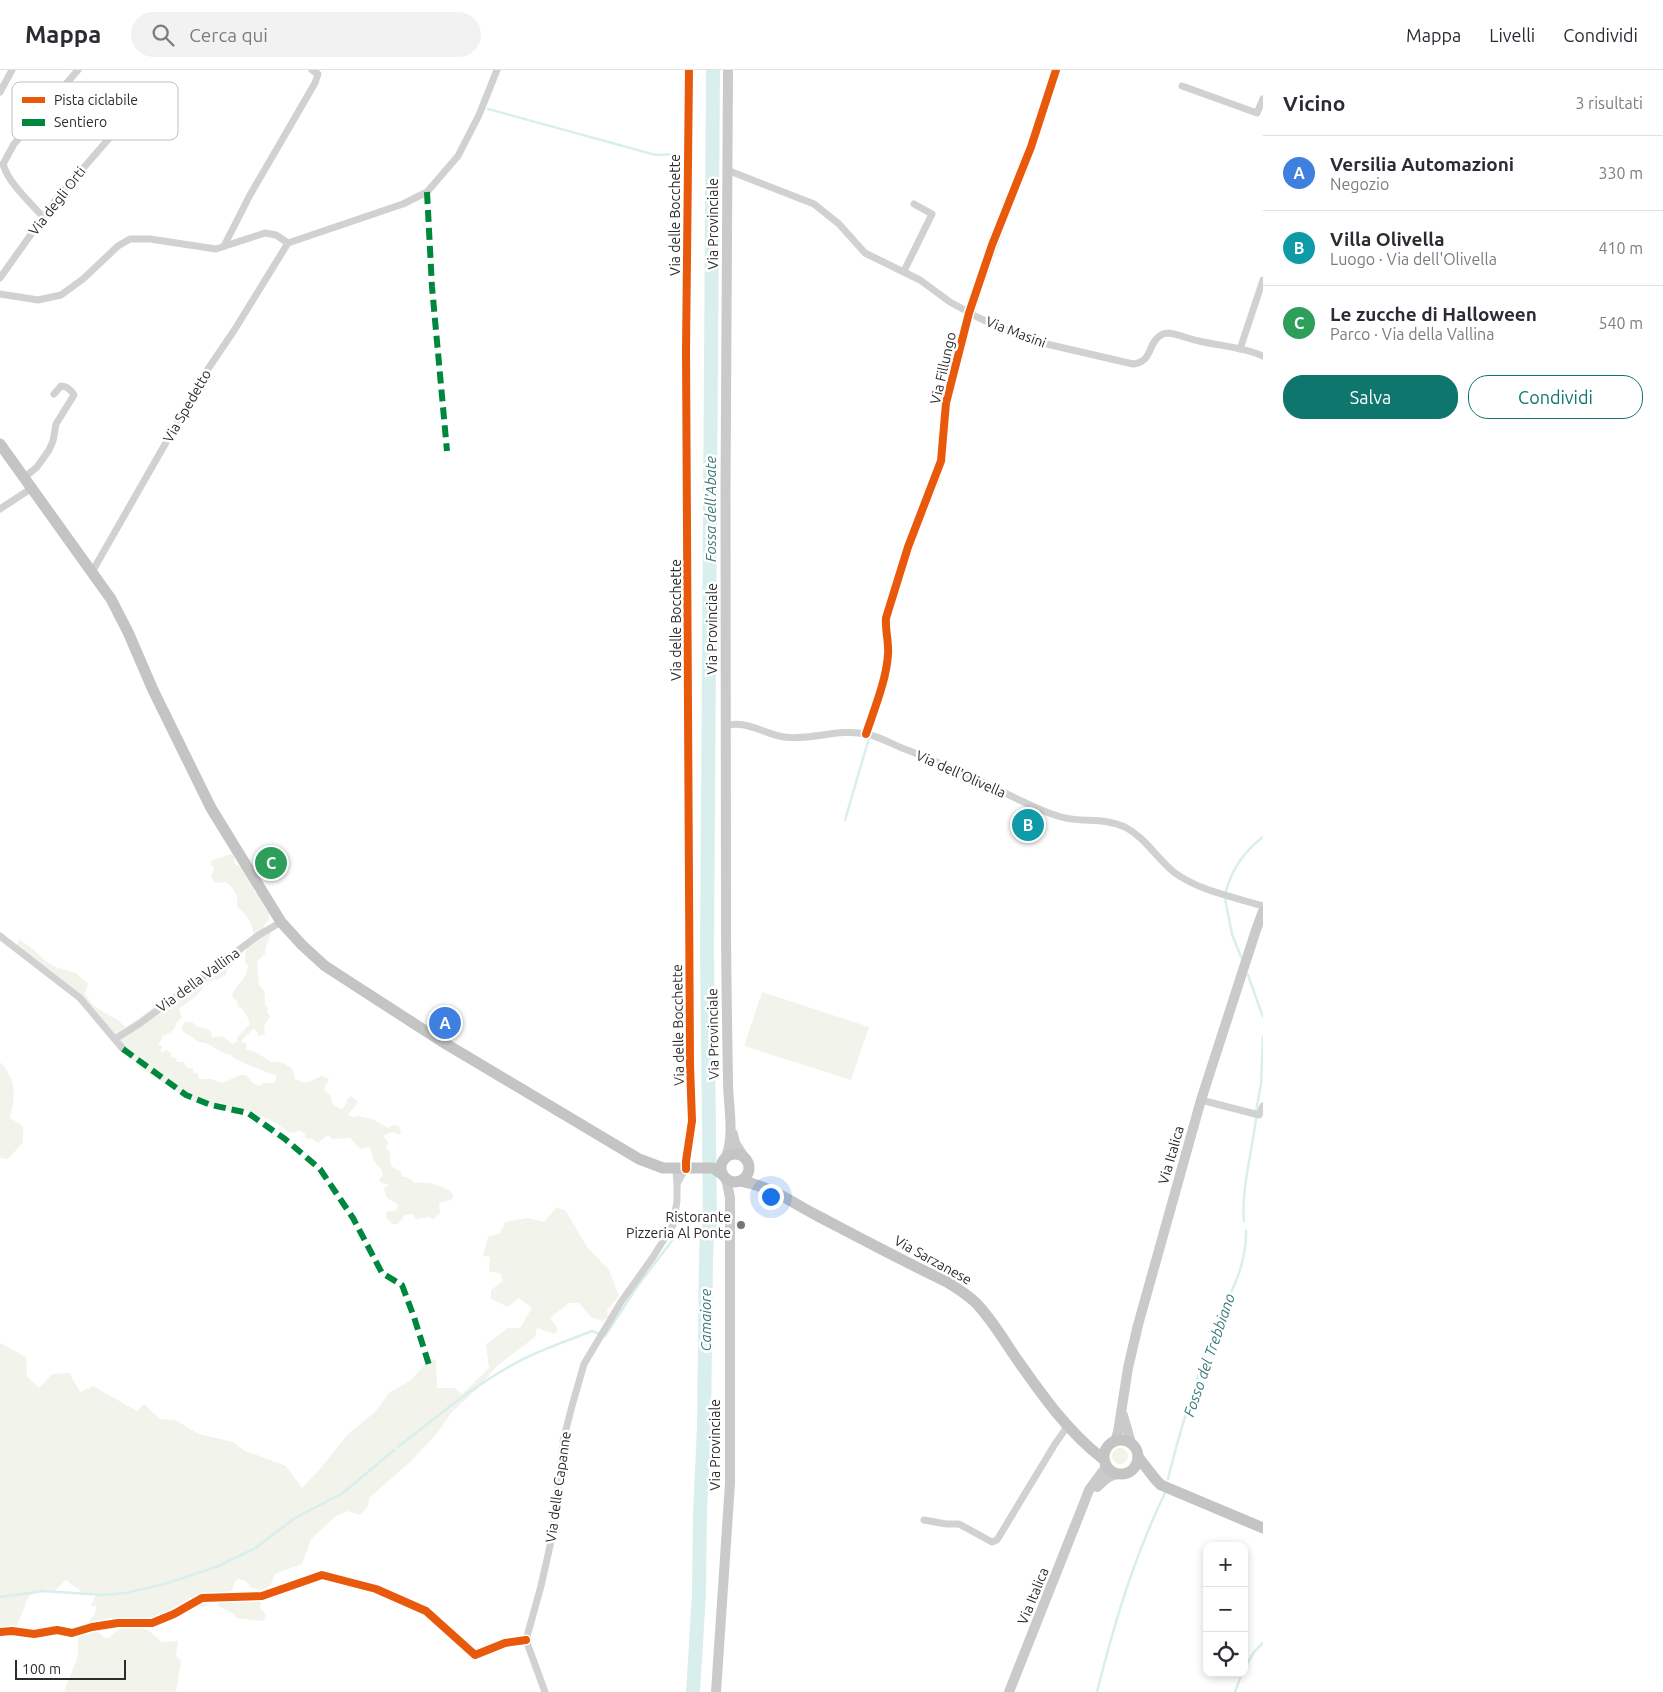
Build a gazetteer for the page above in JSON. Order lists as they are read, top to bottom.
{
  "streets": {
    "main road": ["Via Provinciale", "Via Italica", "Via Sarzanese"],
    "street": [
      "Via degli Orti",
      "Via delle Bocchette",
      "Via Masini",
      "Via Fillungo",
      "Via Spedetto",
      "Via dell'Olivella",
      "Via della Vallina",
      "Via delle Capanne"
    ]
  },
  "crossings": [
    ["Via delle Bocchette", "Via delle Capanne"],
    ["Via Provinciale", "Via Masini"],
    ["Via Provinciale", "Via dell'Olivella"],
    ["Via Provinciale", "Via Sarzanese"],
    ["Via Masini", "Via Fillungo"],
    ["Via Fillungo", "Via dell'Olivella"],
    ["Via Italica", "Via Sarzanese"]
  ],
  "water": ["Fossa dell'Abate", "Camaiore", "Fosso del Trebbiano"],
  "places": ["Ristorante Pizzeria Al Ponte"],
  "legend": ["Pista ciclabile", "Sentiero"],
  "scale_bar": "100 m",
  "page": {
    "header": "Mappa",
    "search": "Cerca qui",
    "nav": ["Mappa", "Livelli", "Condividi"],
    "heading": ["Vicino", "3 risultati"],
    "list": [
      {
        "mark": "A",
        "name": "Versilia Automazioni",
        "note": "Negozio",
        "value": "330 m"
      },
      {
        "mark": "B",
        "name": "Villa Olivella",
        "note": "Luogo · Via dell'Olivella",
        "value": "410 m"
      },
      {
        "mark": "C",
        "name": "Le zucche di Halloween",
        "note": "Parco · Via della Vallina",
        "value": "540 m"
      }
    ],
    "buttons": ["Salva", "Condividi"],
    "pins": ["B", "C", "A"],
    "map_buttons": ["+", "−"],
    "scale": "100 m"
  }
}
